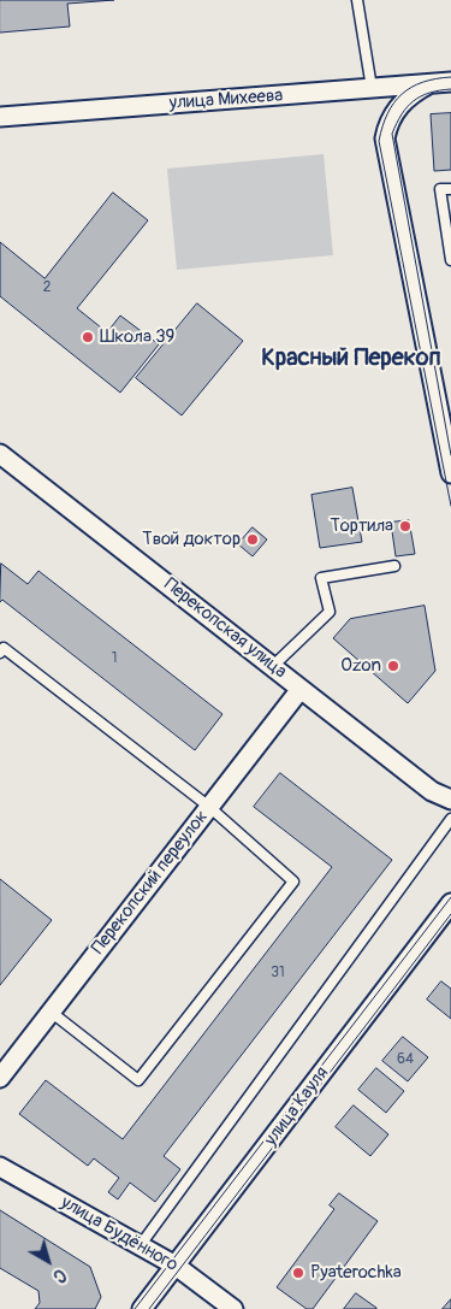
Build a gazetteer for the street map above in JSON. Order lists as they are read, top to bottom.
{
  "streets": {
    "street": [
      "улица Михеева",
      "Перекопская улица",
      "Перекопский переулок",
      "улица Кауля",
      "улица Будённого"
    ]
  },
  "crossings": [
    ["Перекопская улица", "Перекопский переулок"],
    ["улица Кауля", "улица Будённого"]
  ],
  "districts": ["Красный Перекоп"],
  "places": [
    "Школа 39",
    "Тортила",
    "Твой доктор",
    "Ozon",
    "Pyaterochka"
  ],
  "house_numbers": [
    "2",
    "1",
    "31",
    "64"
  ],
  "north": "bottom right"
}
